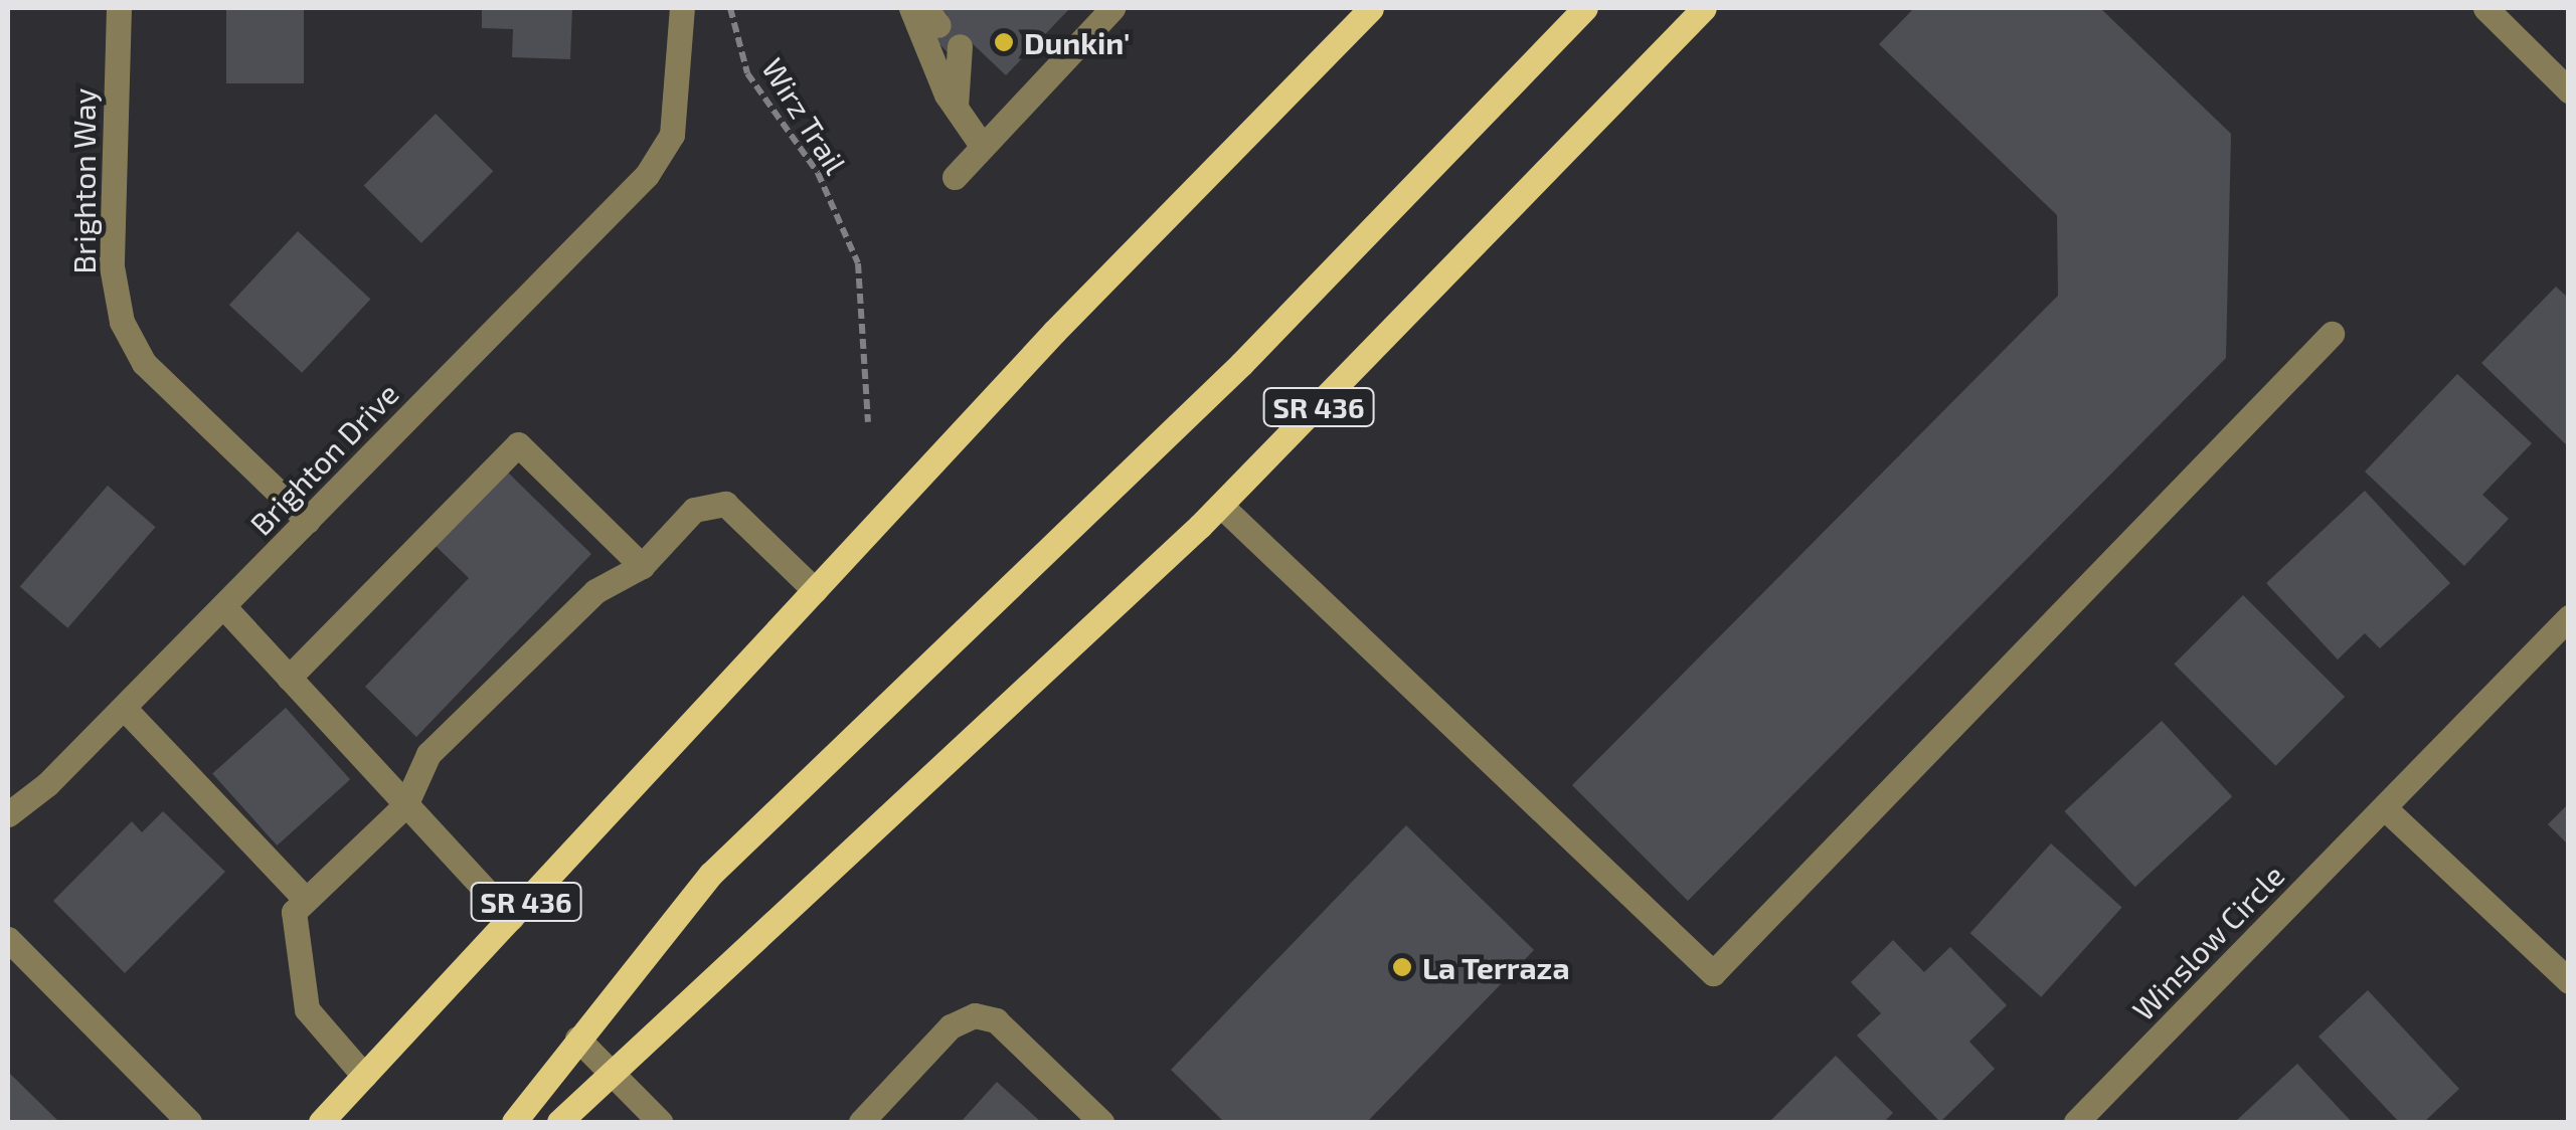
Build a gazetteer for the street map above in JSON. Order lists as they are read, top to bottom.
{
  "streets": {
    "main road": ["SR 436"],
    "street": ["Brighton Way", "Brighton Drive", "Winslow Circle"],
    "path": ["Wirz Trail"]
  },
  "crossings": [
    ["Brighton Way", "Brighton Drive"]
  ],
  "places": ["Dunkin'", "La Terraza"]
}
